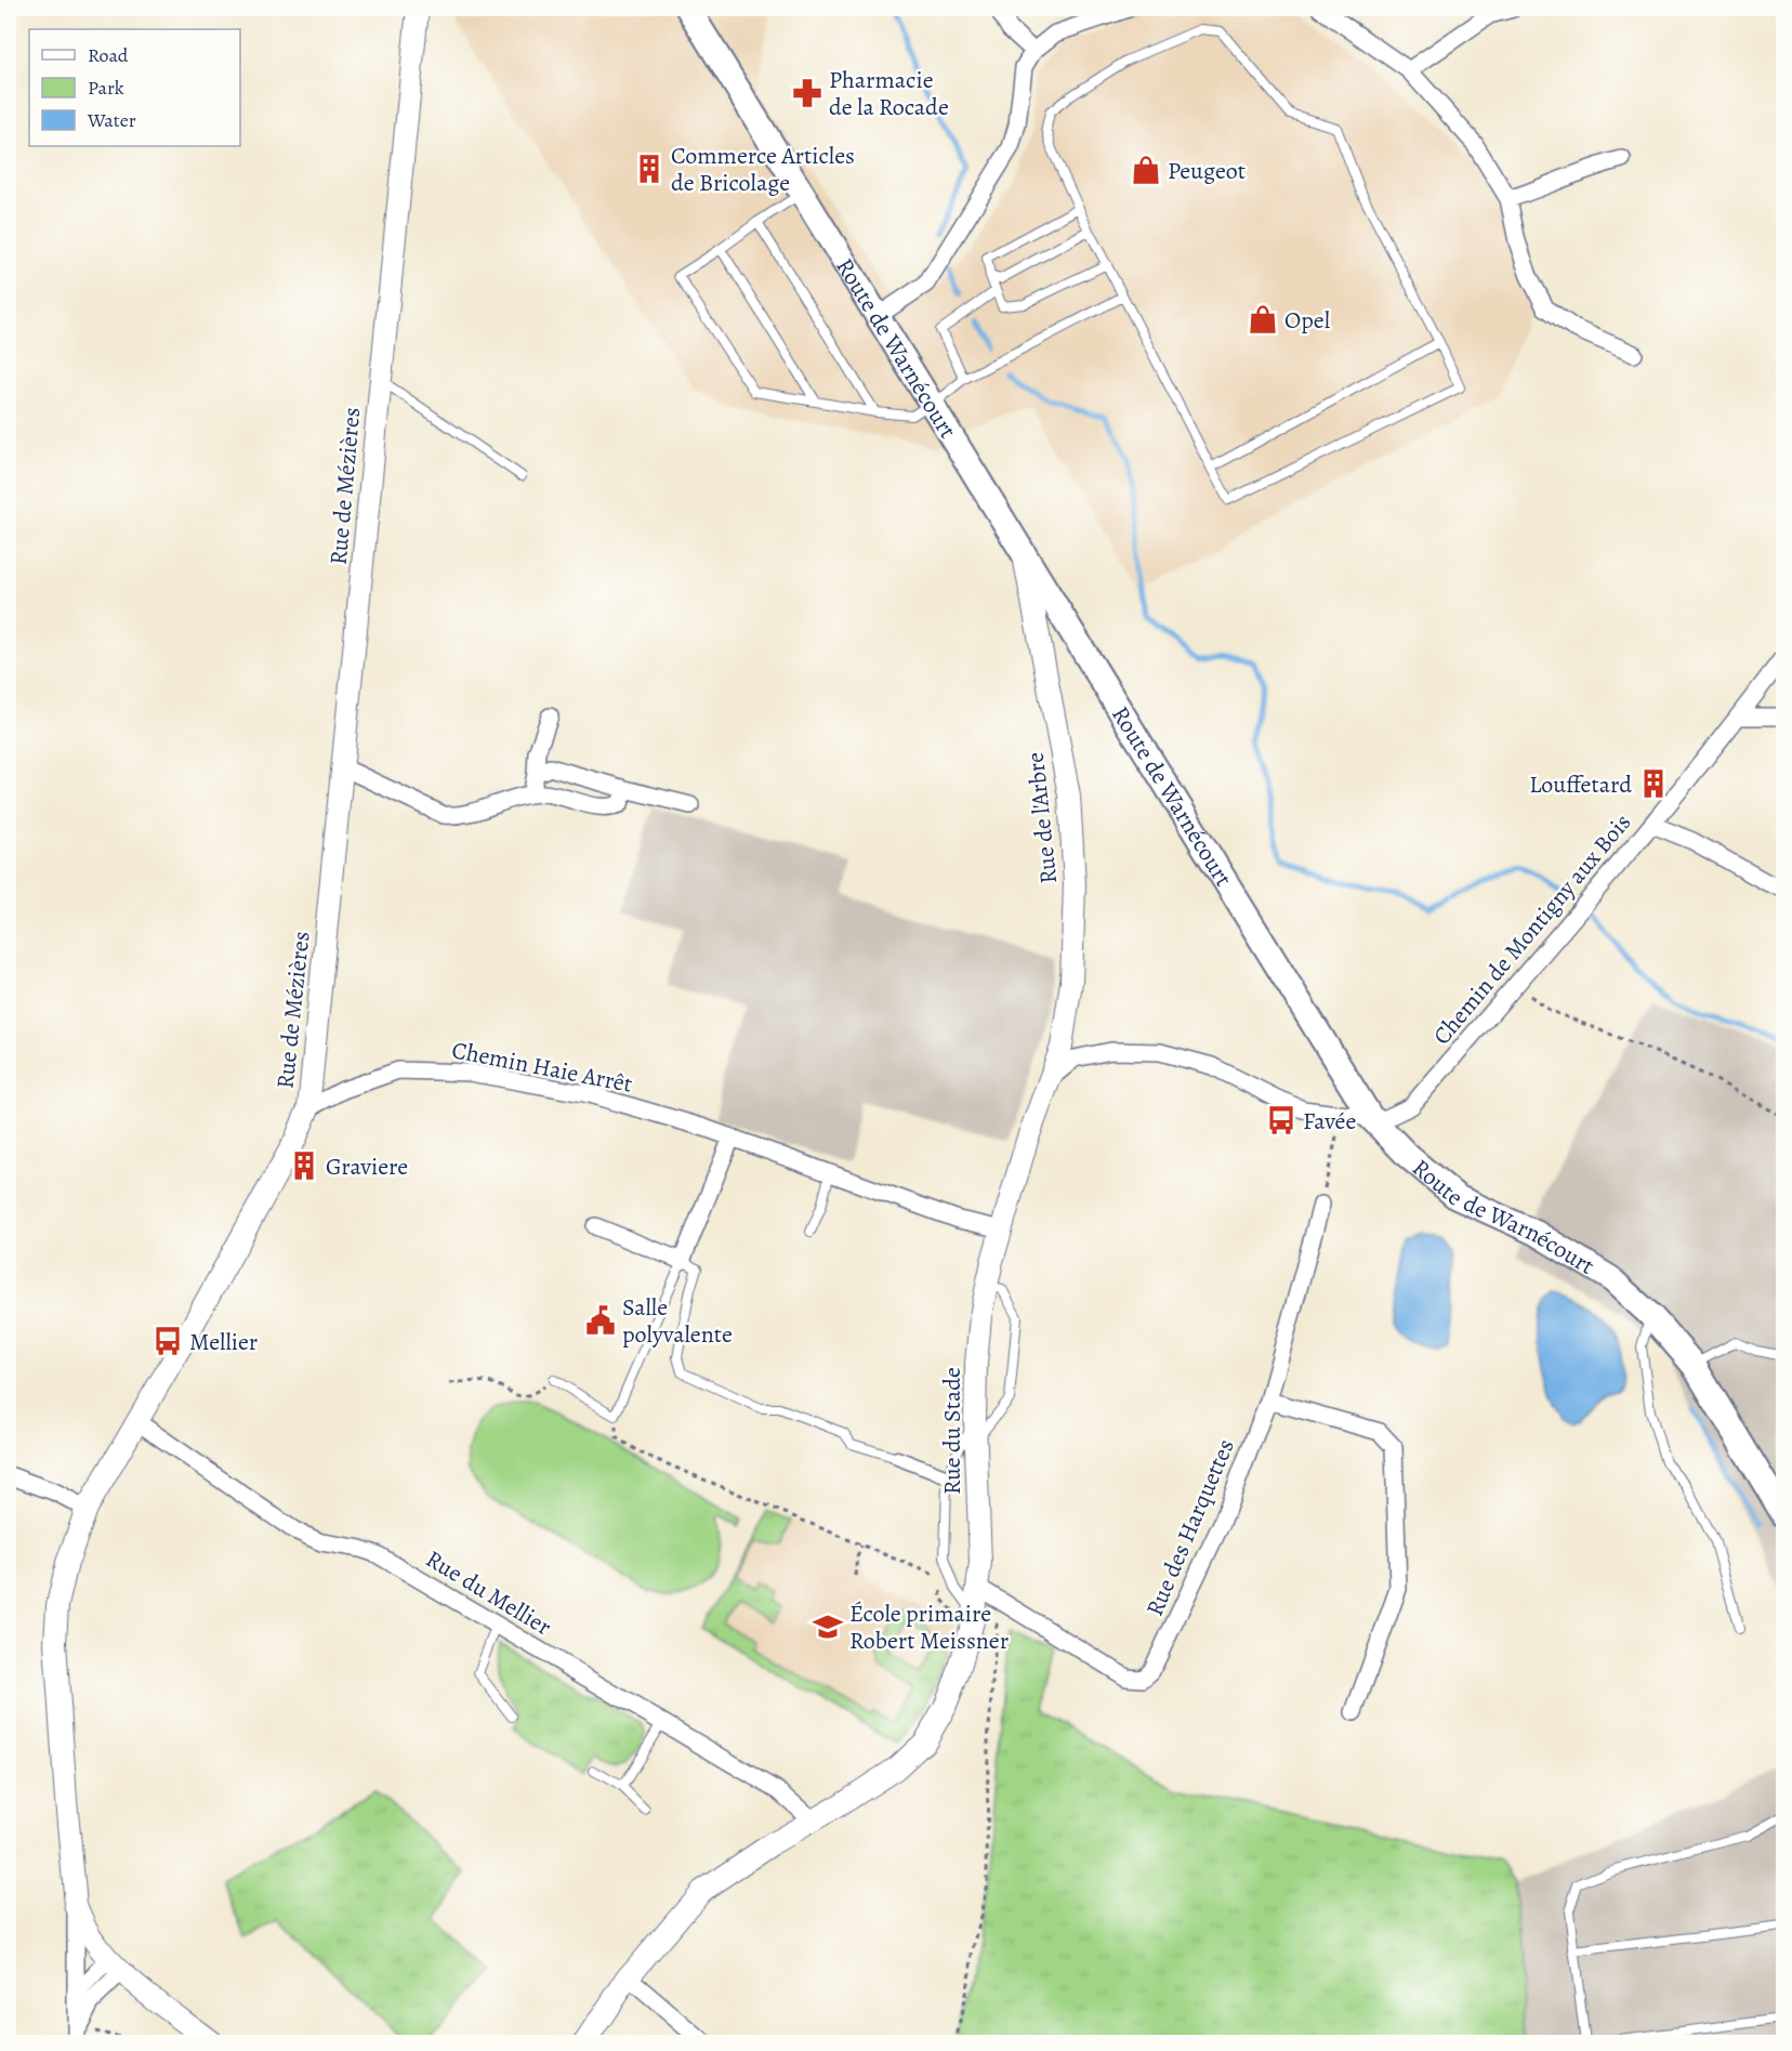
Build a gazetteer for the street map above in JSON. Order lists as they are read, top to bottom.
{
  "streets": {
    "main road": ["Route de Warnécourt"],
    "street": [
      "Rue de Mézières",
      "Rue de l'Arbre",
      "Chemin de Montigny aux Bois",
      "Chemin Haie Arrêt",
      "Rue du Stade",
      "Rue des Harquettes",
      "Rue du Mellier"
    ]
  },
  "crossings": [
    ["Route de Warnécourt", "Rue de l'Arbre"],
    ["Route de Warnécourt", "Chemin de Montigny aux Bois"],
    ["Rue de Mézières", "Chemin Haie Arrêt"],
    ["Rue de Mézières", "Rue du Mellier"],
    ["Rue de l'Arbre", "Rue du Stade"],
    ["Chemin Haie Arrêt", "Rue du Stade"],
    ["Rue du Stade", "Rue des Harquettes"],
    ["Rue du Stade", "Rue du Mellier"]
  ],
  "places": {
    "pharmacy": ["Pharmacie de la Rocade"],
    "building": ["Commerce Articles de Bricolage", "Louffetard", "Graviere"],
    "shop": ["Peugeot", "Opel"],
    "bus stop": ["Favée", "Mellier"],
    "public building": ["Salle polyvalente"],
    "school or university": ["École primaire Robert Meissner"]
  },
  "legend": ["Road", "Park", "Water"]
}
